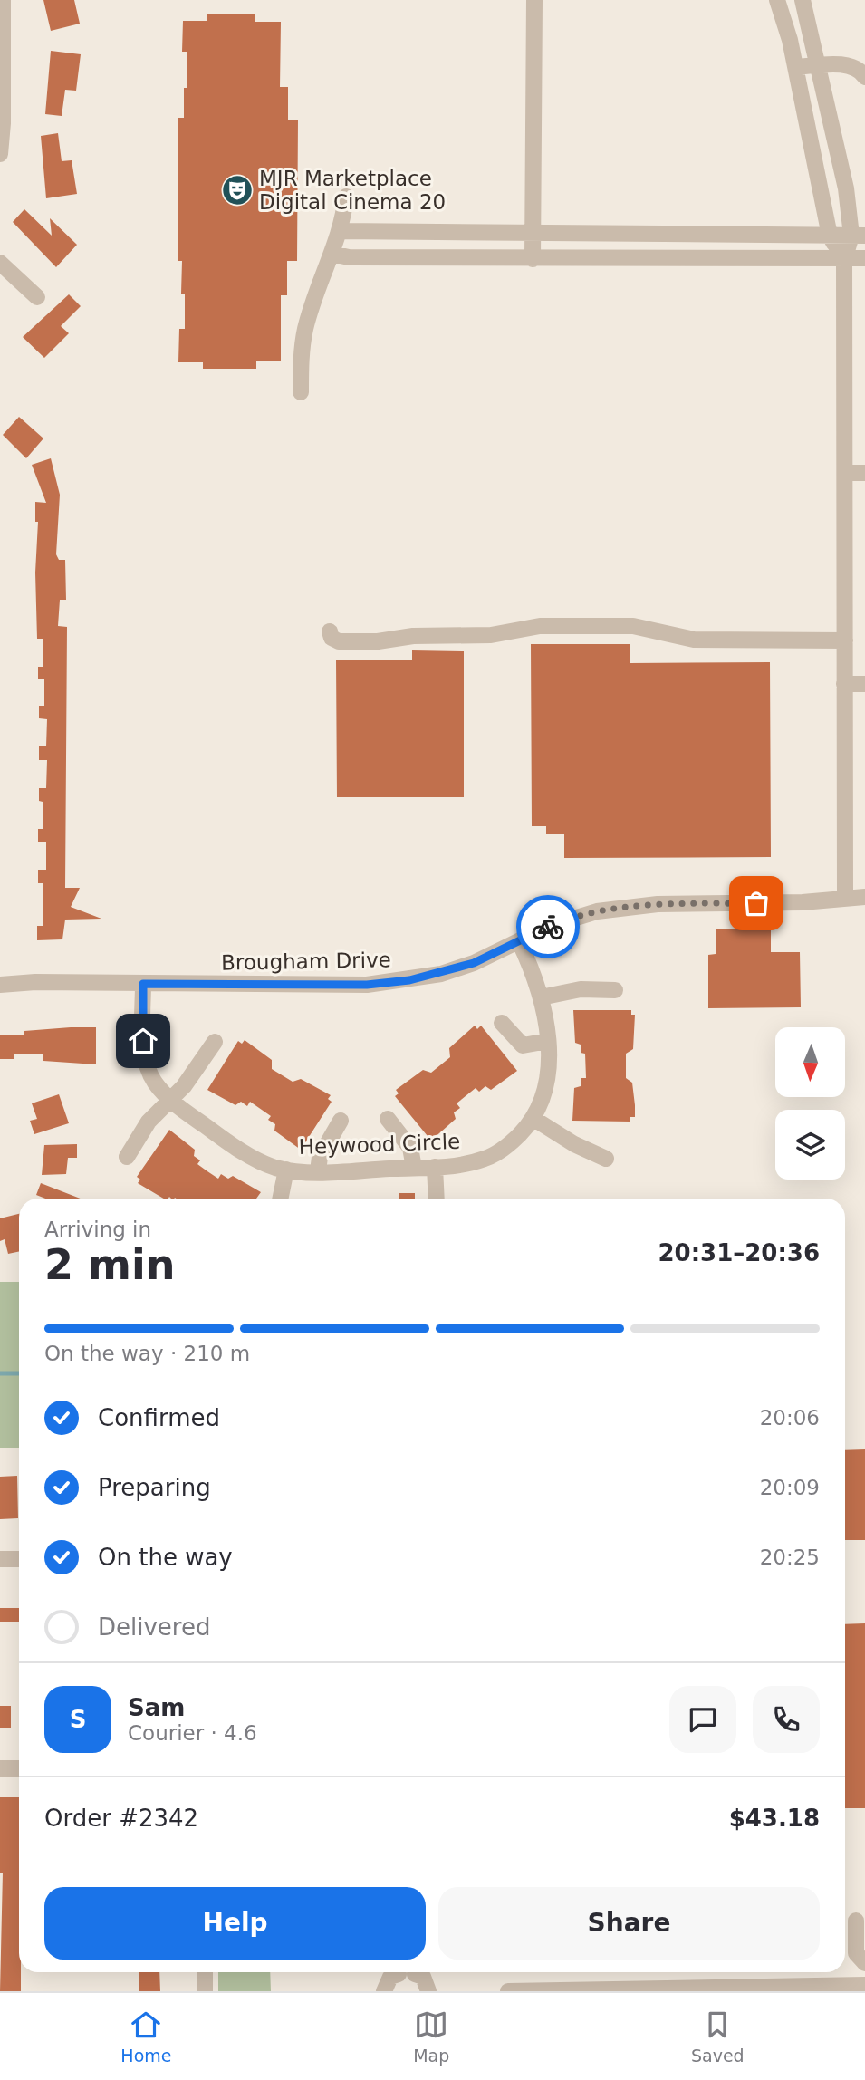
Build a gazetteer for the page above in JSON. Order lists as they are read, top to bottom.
{
  "streets": {
    "street": ["Brougham Drive", "Heywood Circle"]
  },
  "crossings": [
    ["Brougham Drive", "Heywood Circle"]
  ],
  "places": {
    "theatre": ["MJR Marketplace Digital Cinema 20"]
  },
  "north": "bottom",
  "page": {
    "heading": ["2 min", "Arriving in", "20:31–20:36"],
    "panel": [
      "Sam",
      "Courier · 4.6",
      "Order #2342",
      "$43.18"
    ],
    "bar": "On the way · 210 m",
    "list": [
      ["Confirmed", "20:06"],
      ["Preparing", "20:09"],
      ["On the way", "20:25"],
      "Delivered"
    ],
    "round": "S",
    "buttons": ["Help", "Share"],
    "tabs": ["Home", "Map", "Saved"]
  }
}
